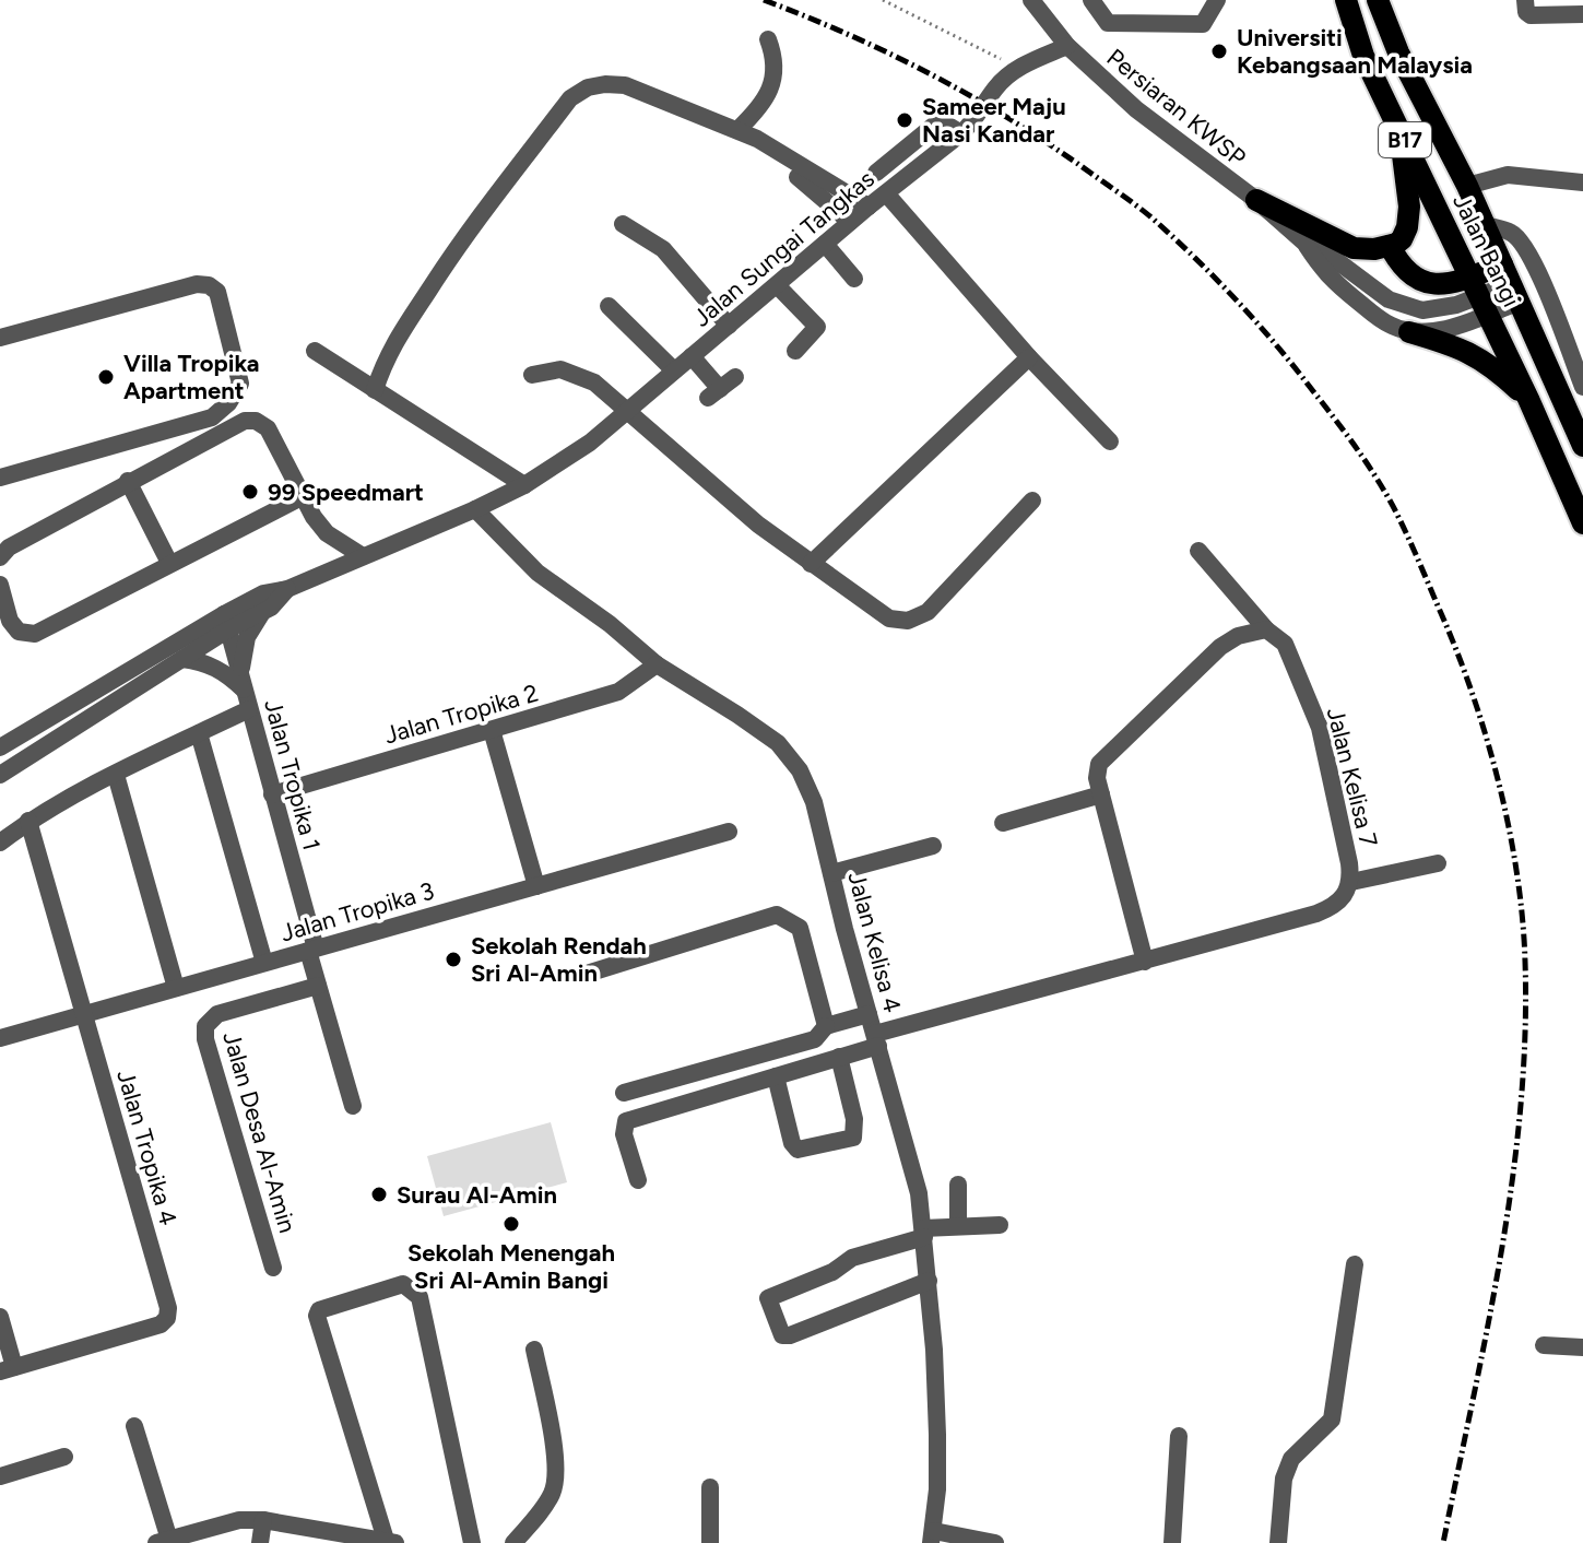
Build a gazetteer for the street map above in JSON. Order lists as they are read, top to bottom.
{
  "streets": {
    "main road": ["B17", "Jalan Bangi"],
    "street": [
      "Persiaran KWSP",
      "Jalan Sungai Tangkas",
      "Jalan Tropika 2",
      "Jalan Tropika 1",
      "Jalan Kelisa 7",
      "Jalan Tropika 3",
      "Jalan Kelisa 4",
      "Jalan Desa Al-Amin",
      "Jalan Tropika 4"
    ]
  },
  "crossings": [
    ["Persiaran KWSP", "Jalan Sungai Tangkas"],
    ["Persiaran KWSP", "Jalan Bangi"],
    ["Jalan Sungai Tangkas", "Jalan Kelisa 4"],
    ["Jalan Tropika 2", "Jalan Tropika 1"],
    ["Jalan Tropika 2", "Jalan Kelisa 4"],
    ["Jalan Tropika 1", "Jalan Tropika 3"],
    ["Jalan Tropika 1", "Jalan Desa Al-Amin"],
    ["Jalan Kelisa 7", "Jalan Kelisa 4"],
    ["Jalan Tropika 3", "Jalan Tropika 4"]
  ],
  "places": [
    "Universiti Kebangsaan Malaysia",
    "Sameer Maju Nasi Kandar",
    "Villa Tropika Apartment",
    "99 Speedmart",
    "Sekolah Rendah Sri Al-Amin",
    "Surau Al-Amin",
    "Sekolah Menengah Sri Al-Amin Bangi"
  ]
}
